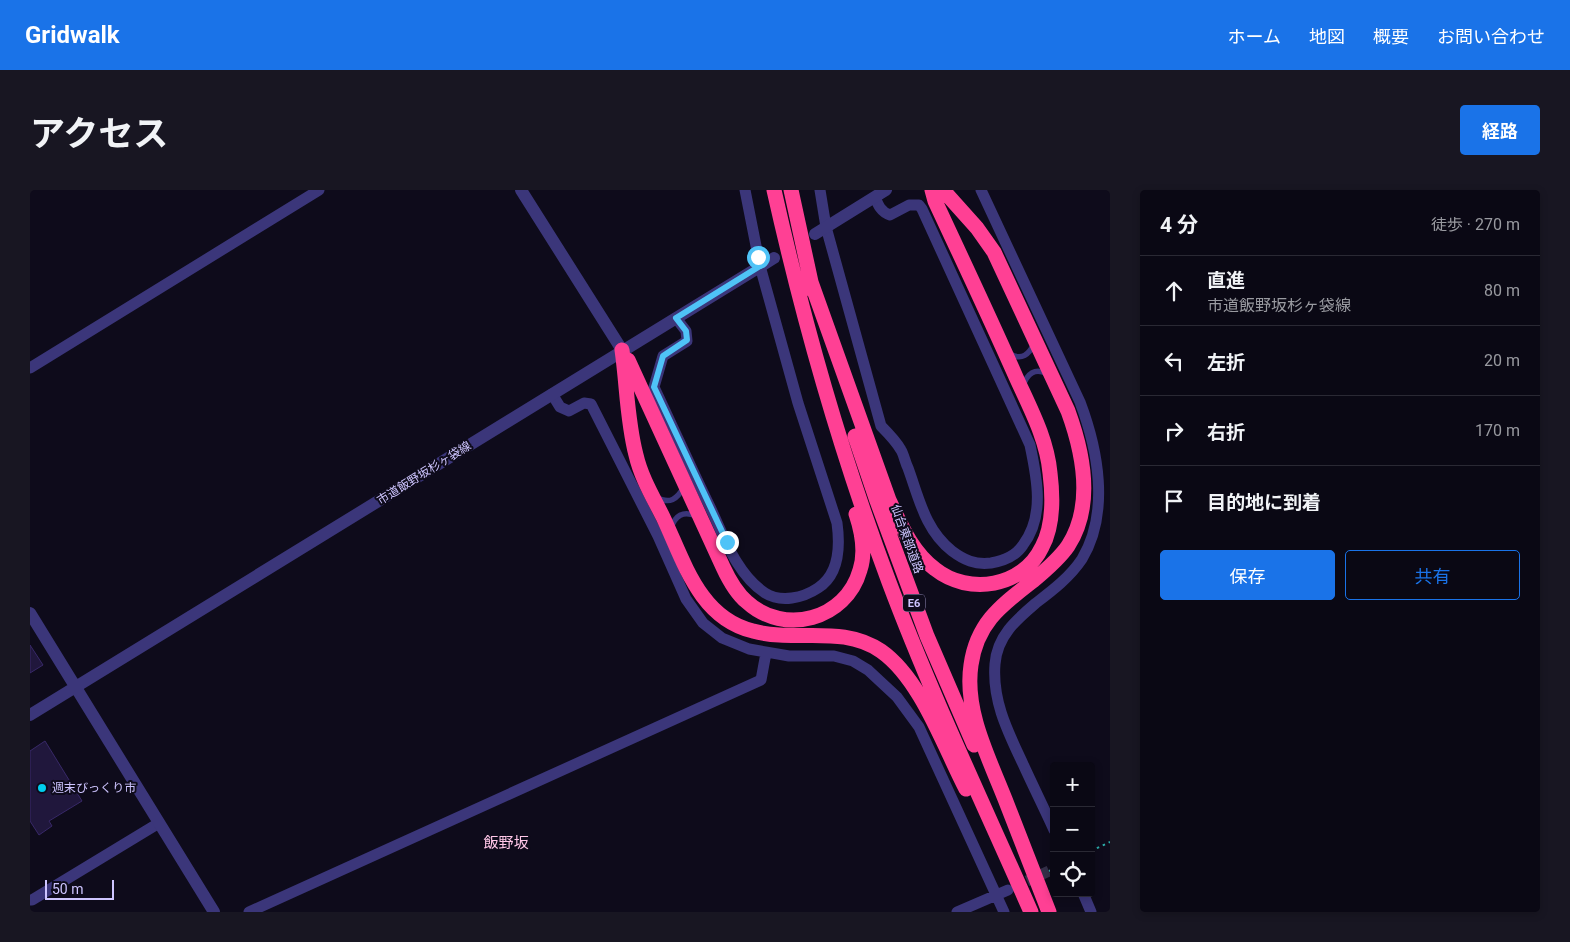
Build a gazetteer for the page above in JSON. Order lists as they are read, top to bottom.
{
  "streets": {
    "highway": ["仙台東部道路", "E6"],
    "street": ["市道飯野坂杉ヶ袋線"]
  },
  "districts": ["飯野坂"],
  "places": ["週末びっくり市"],
  "scale_bar": "50 m",
  "page": {
    "header": "Gridwalk",
    "nav": [
      "ホーム",
      "地図",
      "概要",
      "お問い合わせ"
    ],
    "title": "アクセス",
    "buttons": [
      "経路",
      ["保存", "共有"]
    ],
    "heading": ["4 分", "徒歩 · 270 m"],
    "list": [
      ["直進", "市道飯野坂杉ヶ袋線", "80 m"],
      ["左折", "20 m"],
      ["右折", "170 m"],
      "目的地に到着"
    ],
    "map_buttons": ["+", "−"],
    "scale": "50 m"
  }
}
